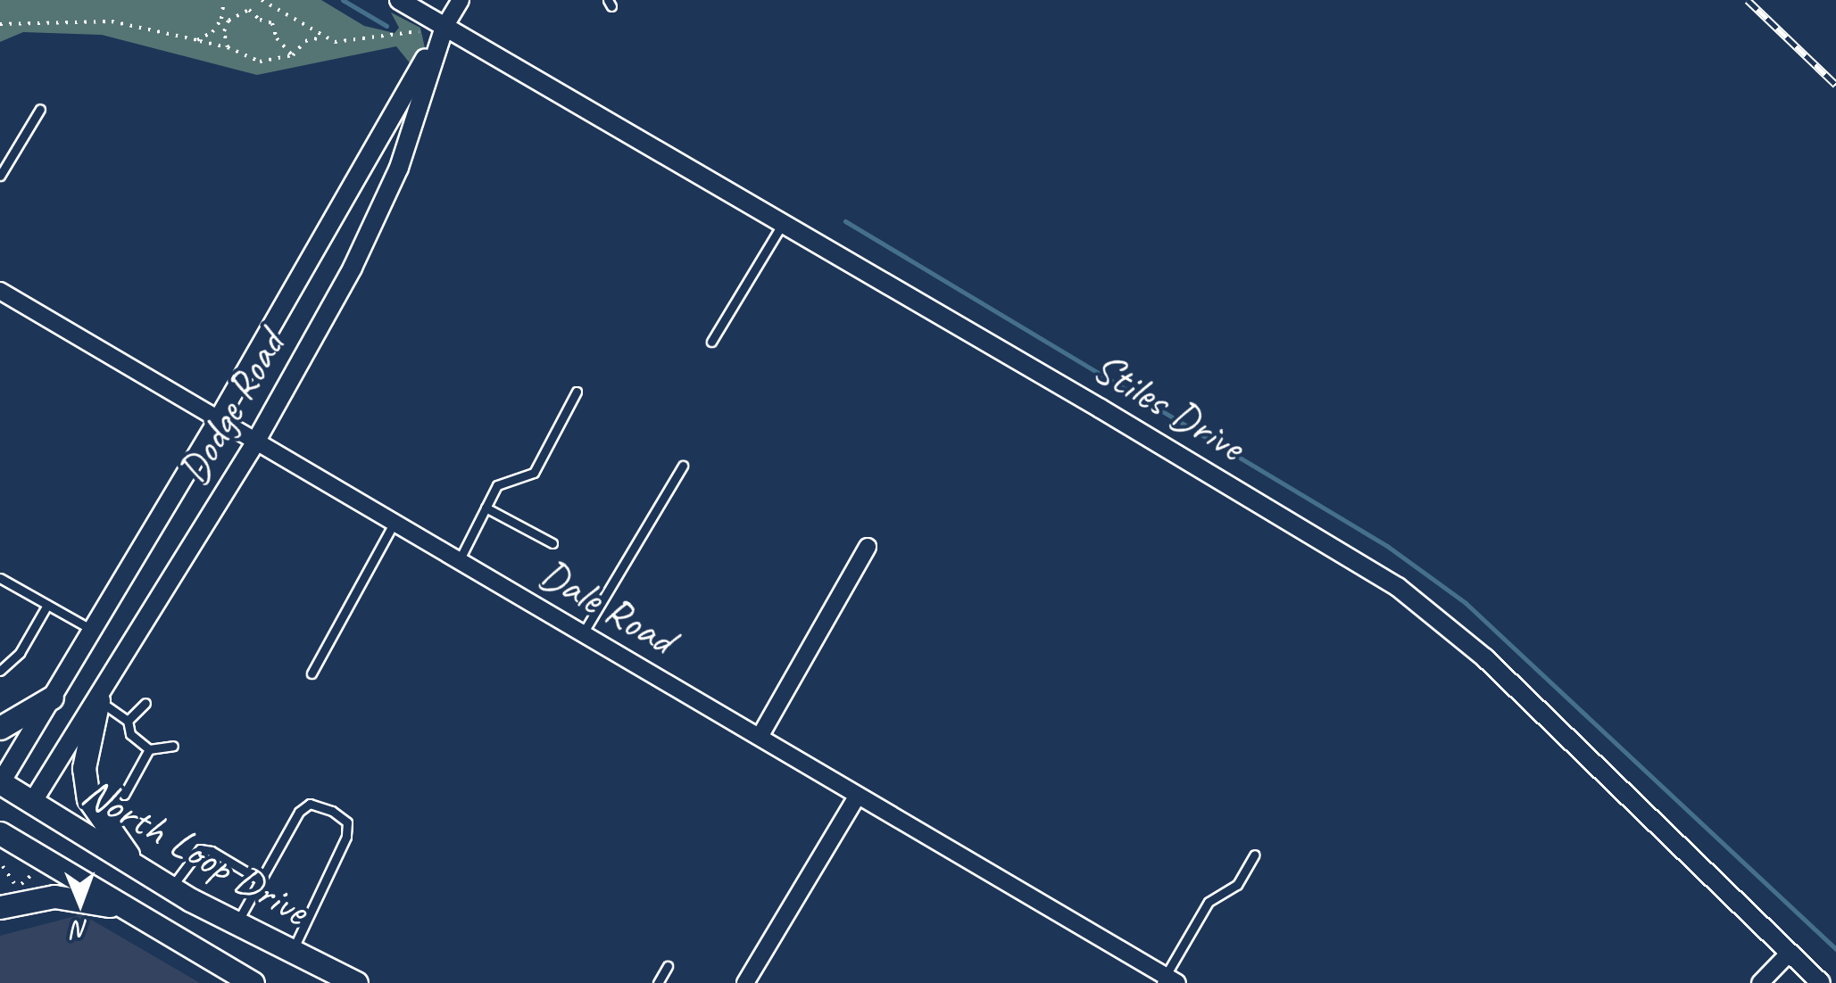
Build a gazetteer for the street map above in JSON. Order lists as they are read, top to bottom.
{
  "streets": {
    "main road": ["North Loop Drive"],
    "street": ["Stiles Drive", "Dodge Road", "Dale Road"]
  },
  "crossings": [
    ["Stiles Drive", "Dodge Road"],
    ["Dodge Road", "Dale Road"],
    ["Dodge Road", "North Loop Drive"]
  ],
  "north": "bottom"
}
